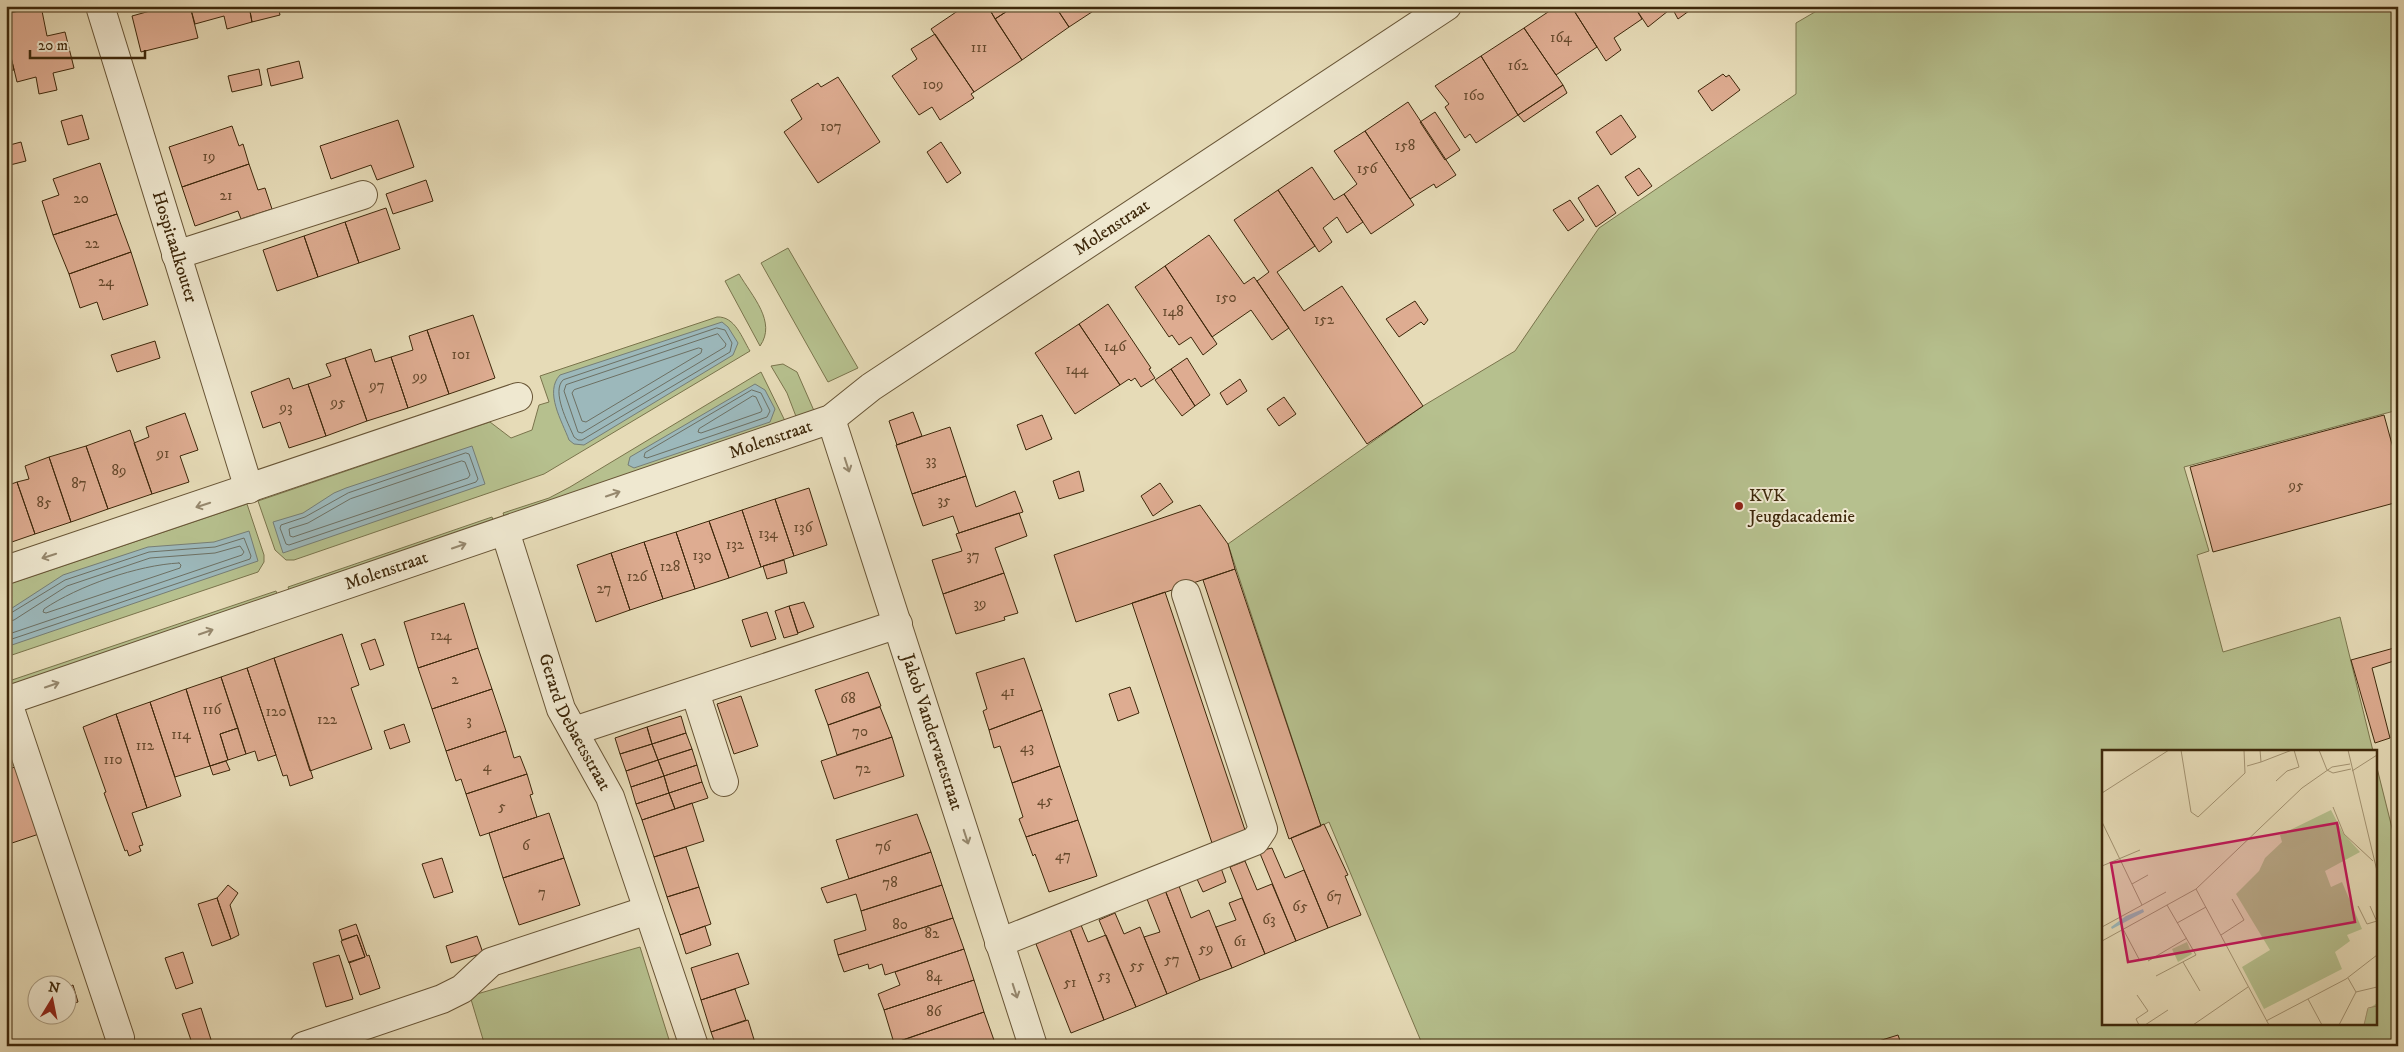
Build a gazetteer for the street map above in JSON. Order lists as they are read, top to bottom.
{
  "streets": {
    "street": [
      "Molenstraat",
      "Hospitaalkouter",
      "Gerard Debaetsstraat",
      "Jakob Vandervaetstraat"
    ]
  },
  "crossings": [
    ["Molenstraat", "Gerard Debaetsstraat"],
    ["Molenstraat", "Jakob Vandervaetstraat"]
  ],
  "one_way": ["Jakob Vandervaetstraat"],
  "places": ["KVK Jeugdacademie"],
  "house_numbers": [
    "164",
    "111",
    "162",
    "109",
    "160",
    "107",
    "158",
    "19",
    "156",
    "21",
    "20",
    "22",
    "24",
    "150",
    "148",
    "152",
    "146",
    "101",
    "144",
    "99",
    "97",
    "95",
    "93",
    "91",
    "33",
    "89",
    "87",
    "95",
    "35",
    "85",
    "136",
    "134",
    "132",
    "130",
    "37",
    "128",
    "126",
    "27",
    "39",
    "124",
    "2",
    "41",
    "68",
    "116",
    "120",
    "122",
    "3",
    "70",
    "114",
    "112",
    "43",
    "110",
    "4",
    "72",
    "45",
    "5",
    "6",
    "76",
    "47",
    "78",
    "7",
    "67",
    "65",
    "63",
    "80",
    "82",
    "61",
    "59",
    "57",
    "55",
    "53",
    "84",
    "51",
    "86"
  ],
  "scale_bar": "20 m",
  "north": "top"
}
